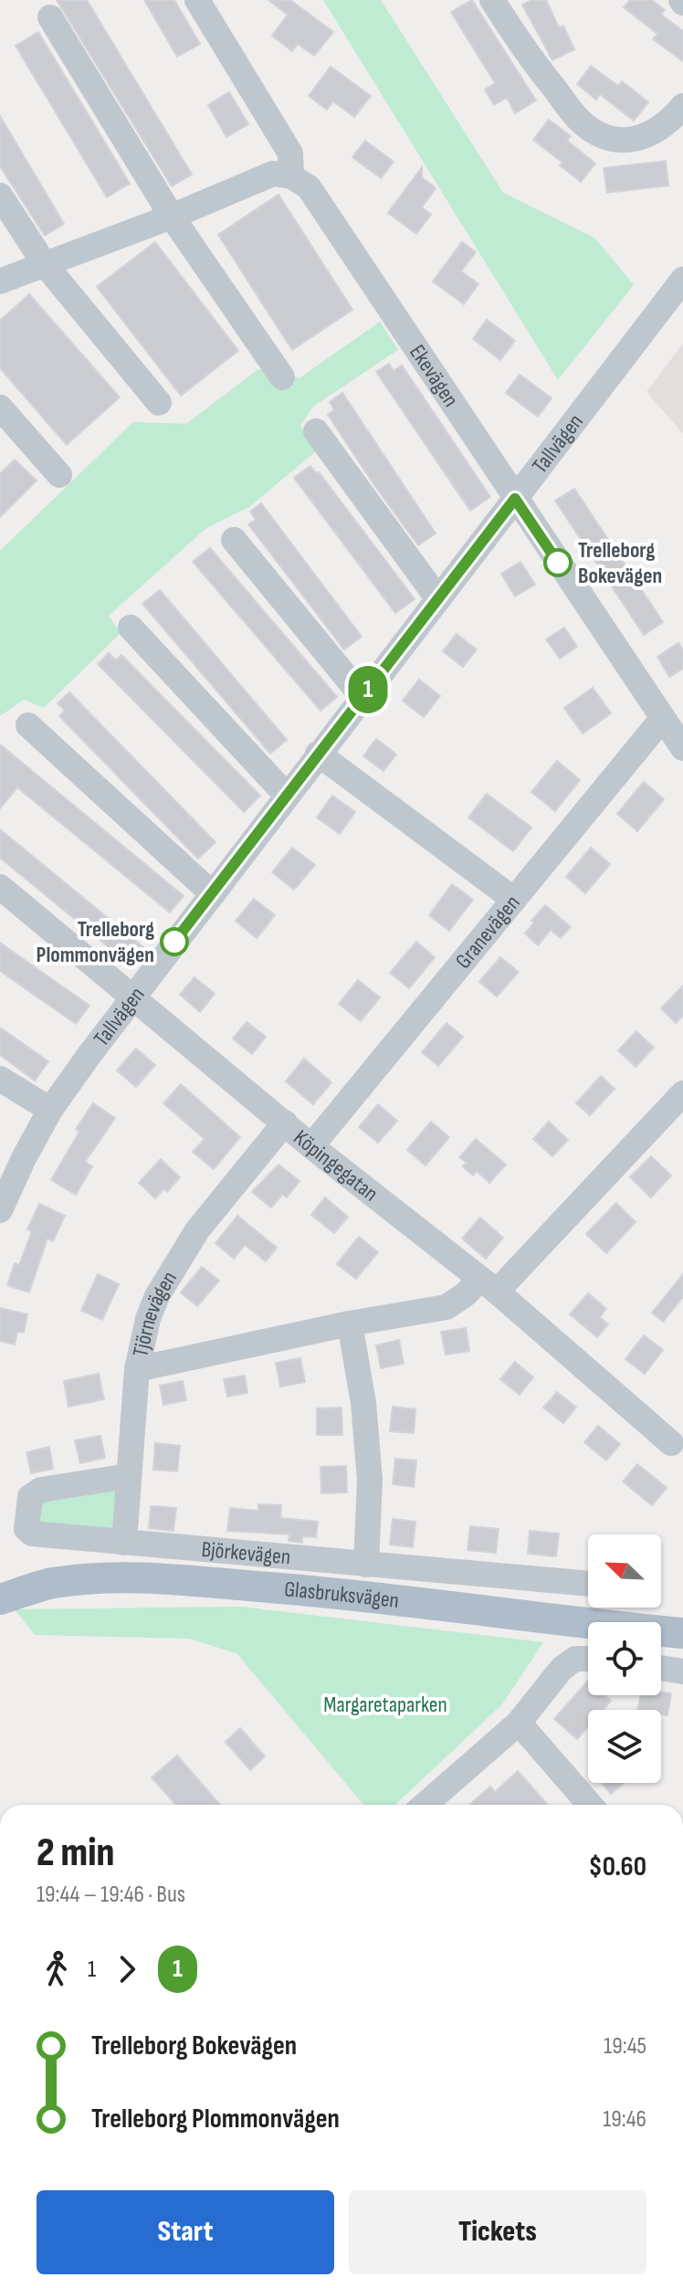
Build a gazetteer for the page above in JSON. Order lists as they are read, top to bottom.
{
  "streets": {
    "main road": ["Glasbruksvägen"],
    "street": [
      "Ekevägen",
      "Tallvägen",
      "Granevägen",
      "Köpingegatan",
      "Tjörnevägen",
      "Björkevägen"
    ]
  },
  "crossings": [
    ["Ekevägen", "Tallvägen"],
    ["Ekevägen", "Granevägen"],
    ["Tallvägen", "Köpingegatan"],
    ["Granevägen", "Köpingegatan"],
    ["Köpingegatan", "Tjörnevägen"],
    ["Tjörnevägen", "Björkevägen"]
  ],
  "parks": ["Margaretaparken"],
  "places": ["Trelleborg Bokevägen", "Trelleborg Plommonvägen"],
  "lines": ["bus line 1"],
  "north": "top left",
  "page": {
    "on_map": "1",
    "heading": ["2 min", "19:44 – 19:46 · Bus", "$0.60"],
    "legs": ["1", "1"],
    "list": [
      {
        "name": "Trelleborg Bokevägen",
        "value": "19:45"
      },
      {
        "name": "Trelleborg Plommonvägen",
        "value": "19:46"
      }
    ],
    "buttons": ["Start", "Tickets"]
  }
}
